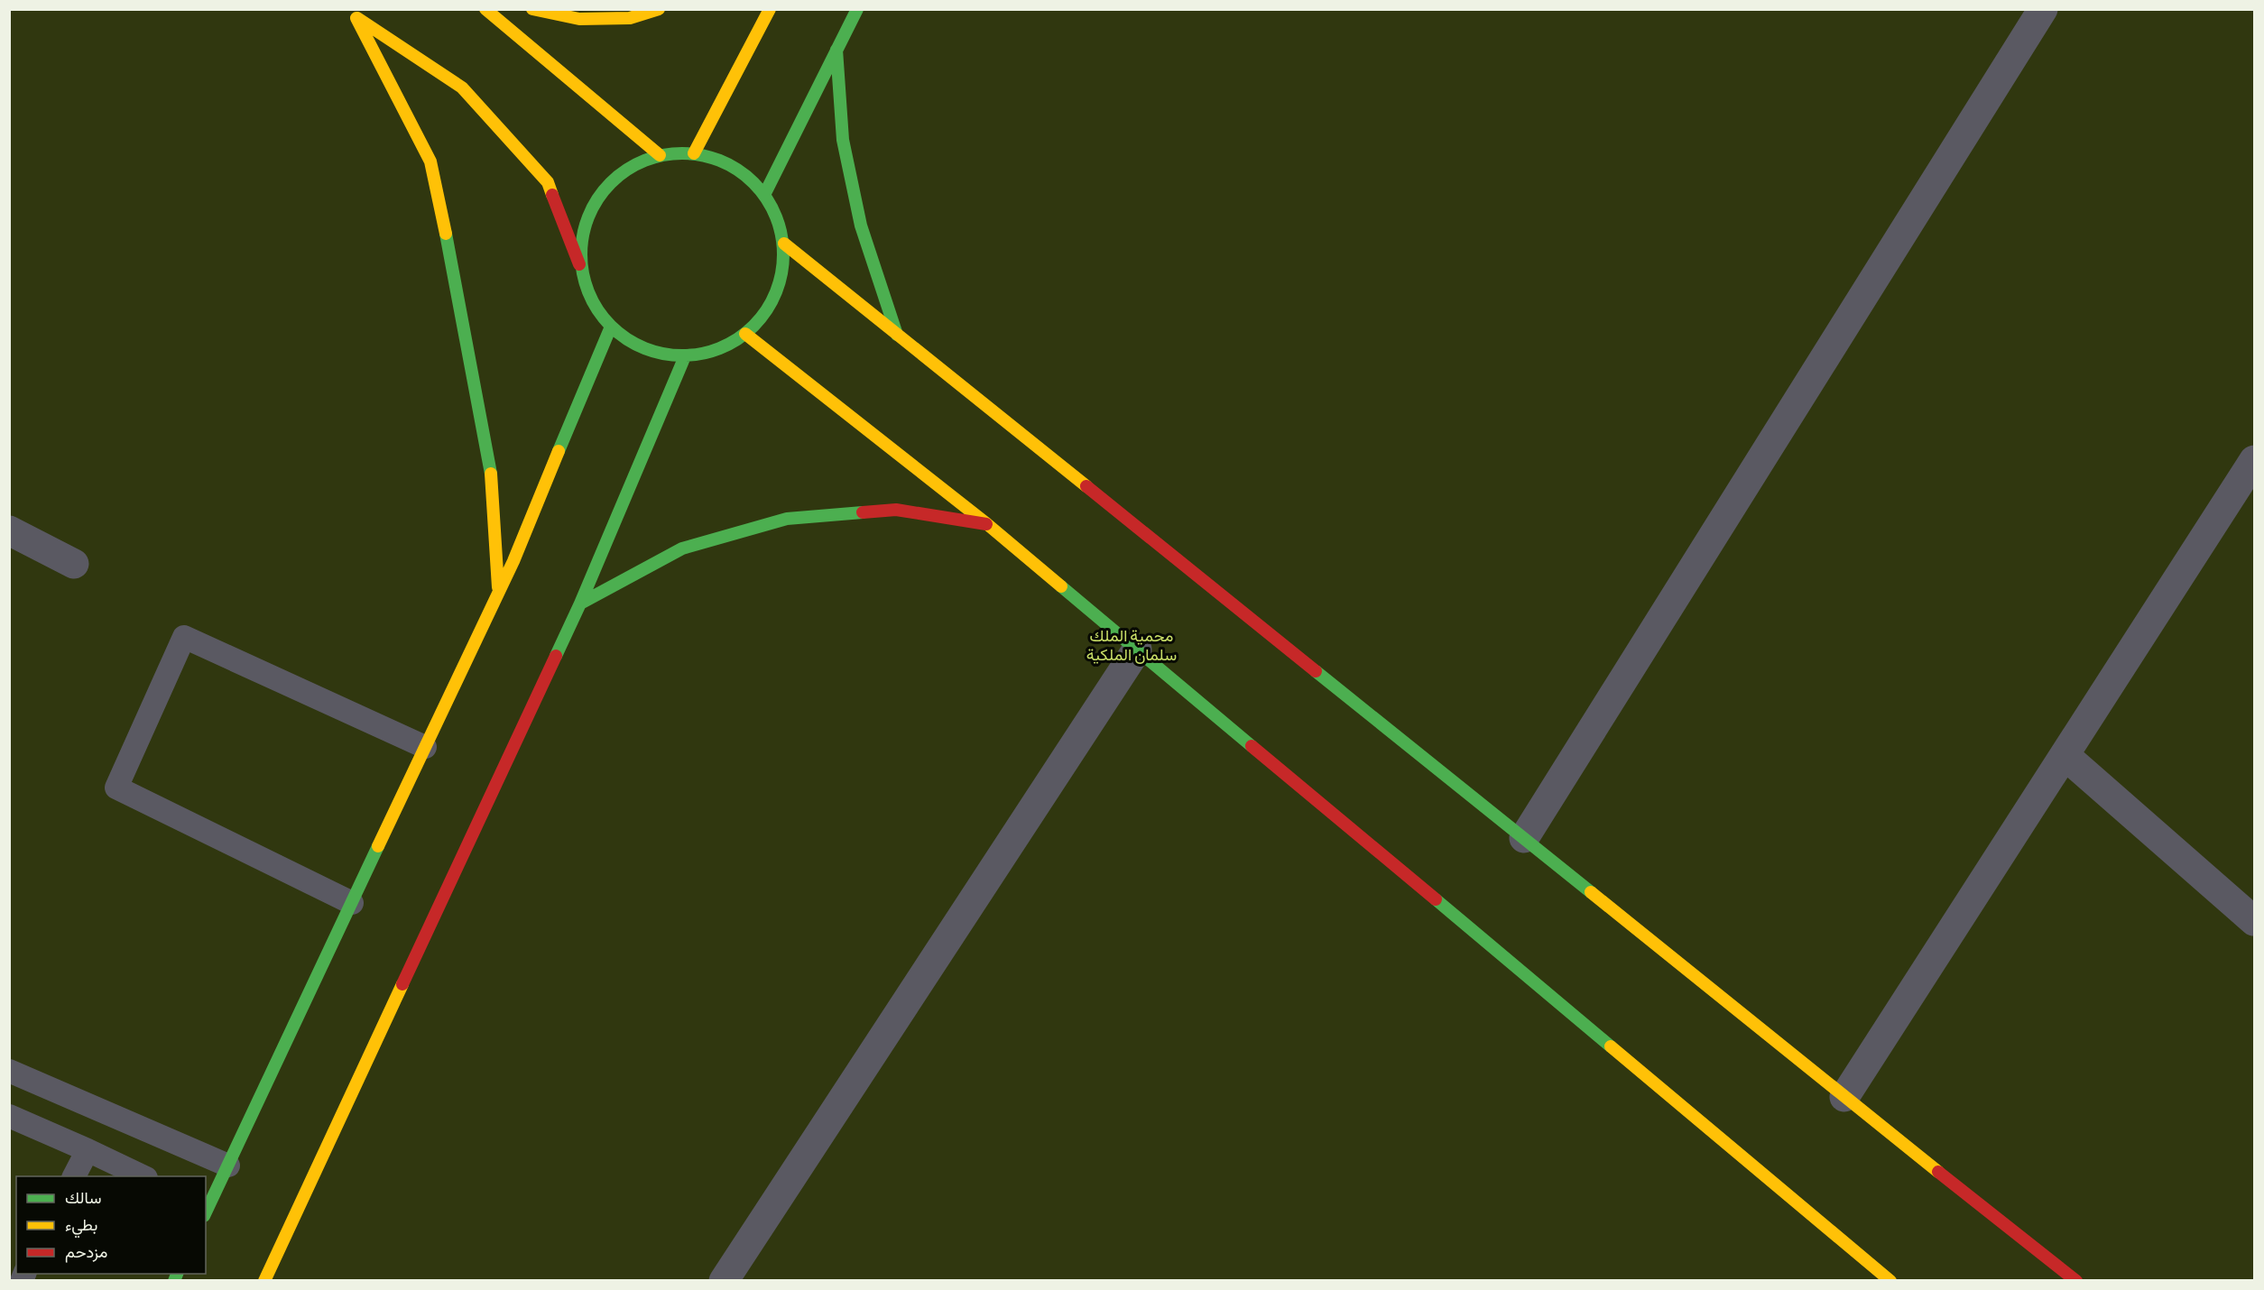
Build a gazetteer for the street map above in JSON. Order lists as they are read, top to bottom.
{
  "parks": ["محمية الملك سلمان الملكية"],
  "legend": ["سالك", "بطيء", "مزدحم"]
}
